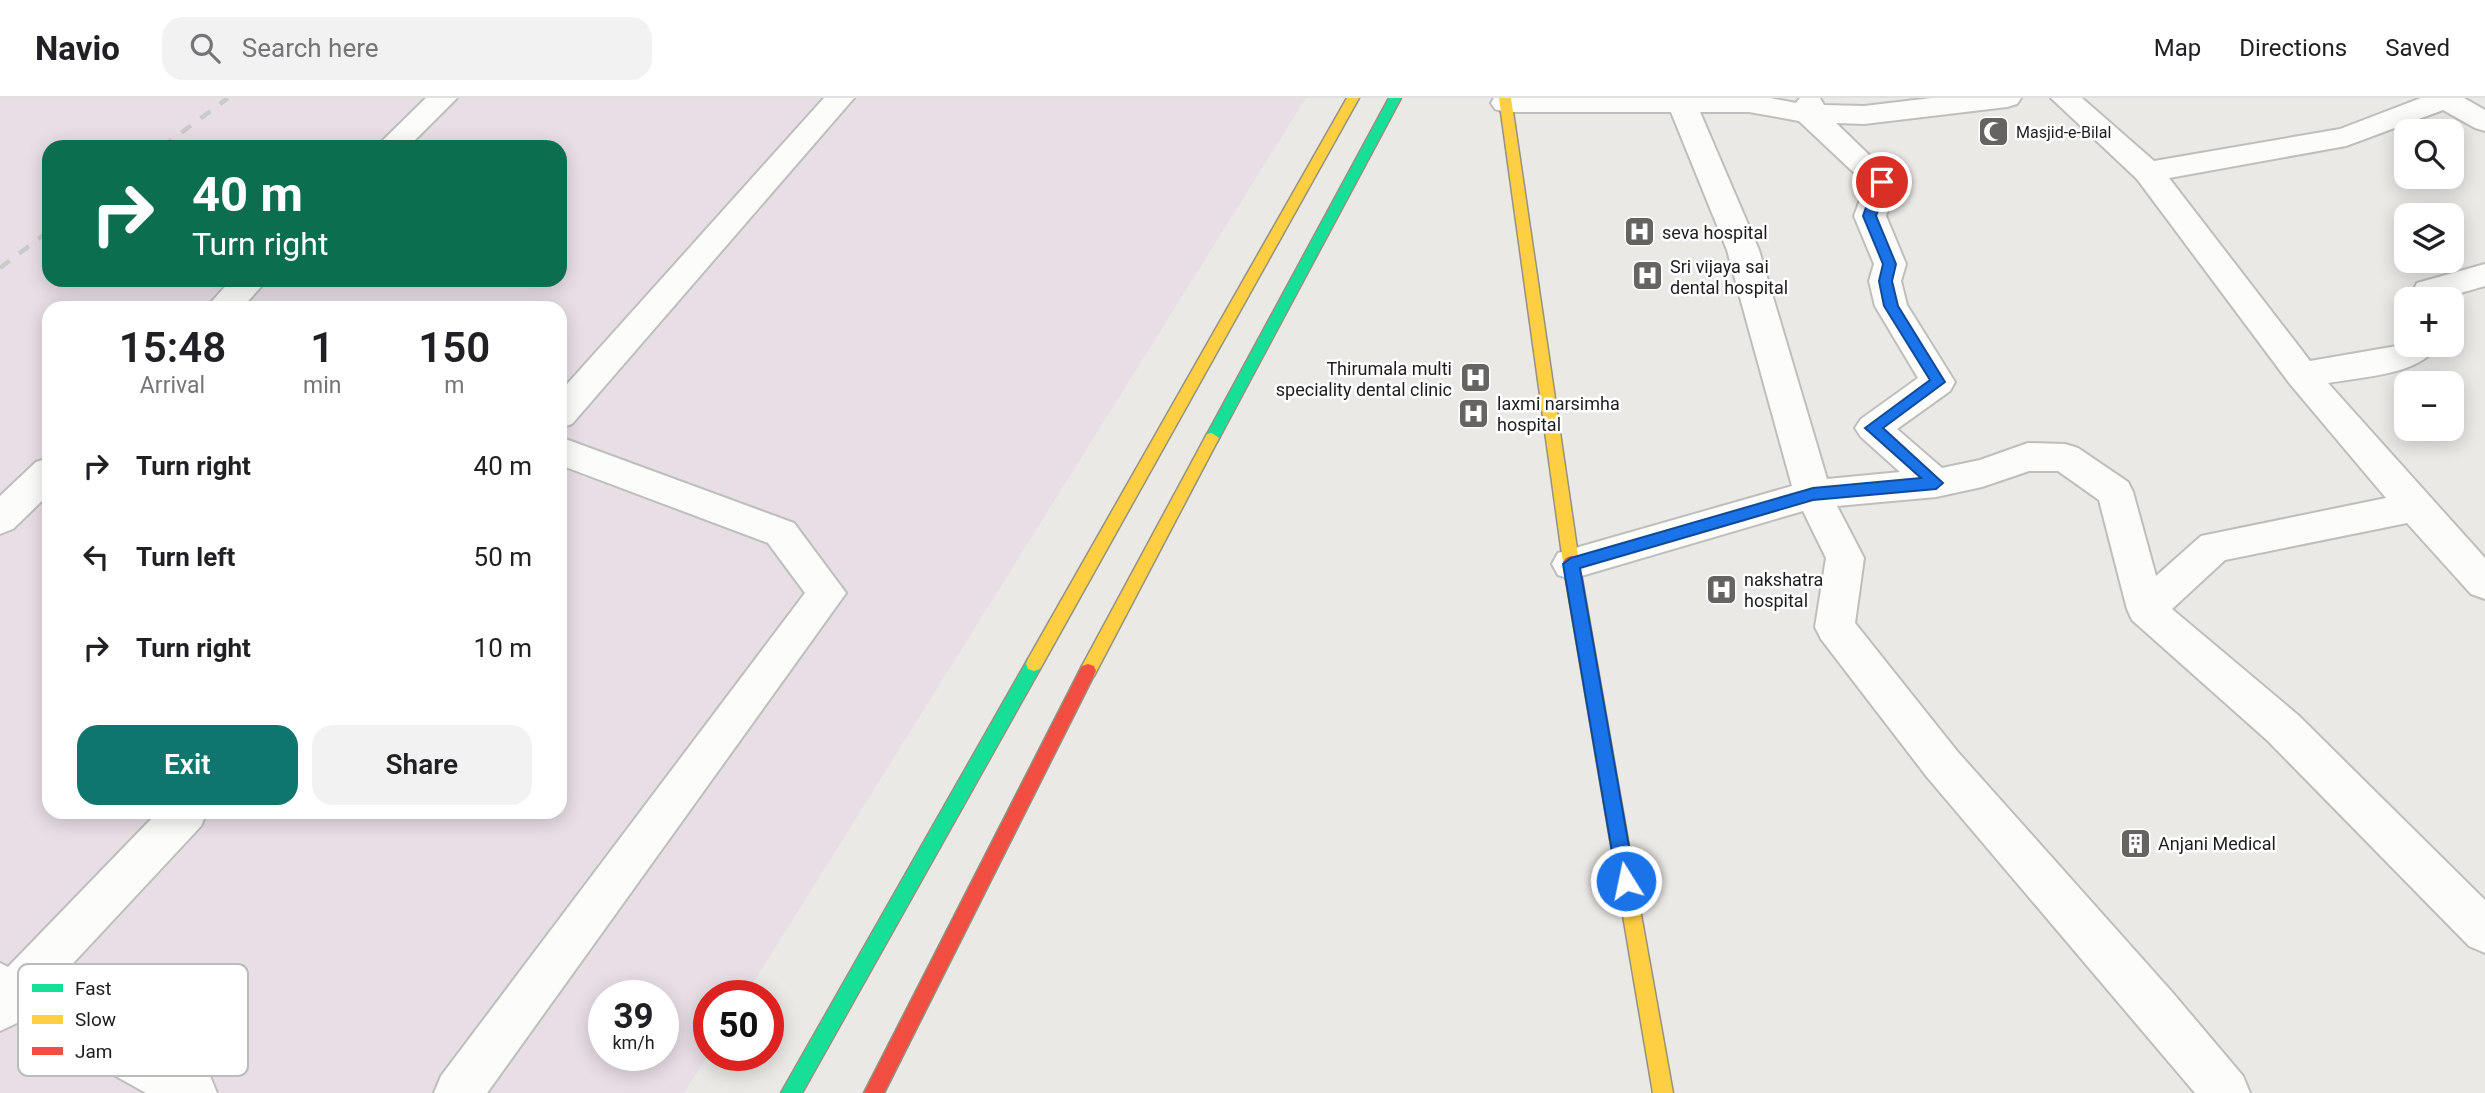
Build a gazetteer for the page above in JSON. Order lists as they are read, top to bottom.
{
  "places": {
    "mosque": ["Masjid-e-Bilal"],
    "hospital": [
      "seva hospital",
      "Sri vijaya sai dental hospital",
      "Thirumala multi speciality dental clinic",
      "laxmi narsimha hospital",
      "nakshatra hospital"
    ],
    "building": ["Anjani Medical"]
  },
  "legend": ["Fast", "Slow", "Jam"],
  "page": {
    "header": "Navio",
    "search": "Search here",
    "nav": ["Map", "Directions", "Saved"],
    "map_buttons": ["+", "−"],
    "turn": ["40 m", "Turn right"],
    "eta": [
      "15:48",
      "Arrival",
      "1",
      "min",
      "150",
      "m"
    ],
    "list": [
      {
        "name": "Turn right",
        "value": "40 m"
      },
      {
        "name": "Turn left",
        "value": "50 m"
      },
      {
        "name": "Turn right",
        "value": "10 m"
      }
    ],
    "buttons": ["Exit", "Share"],
    "speed": "39 km/h",
    "limit": "50"
  }
}
